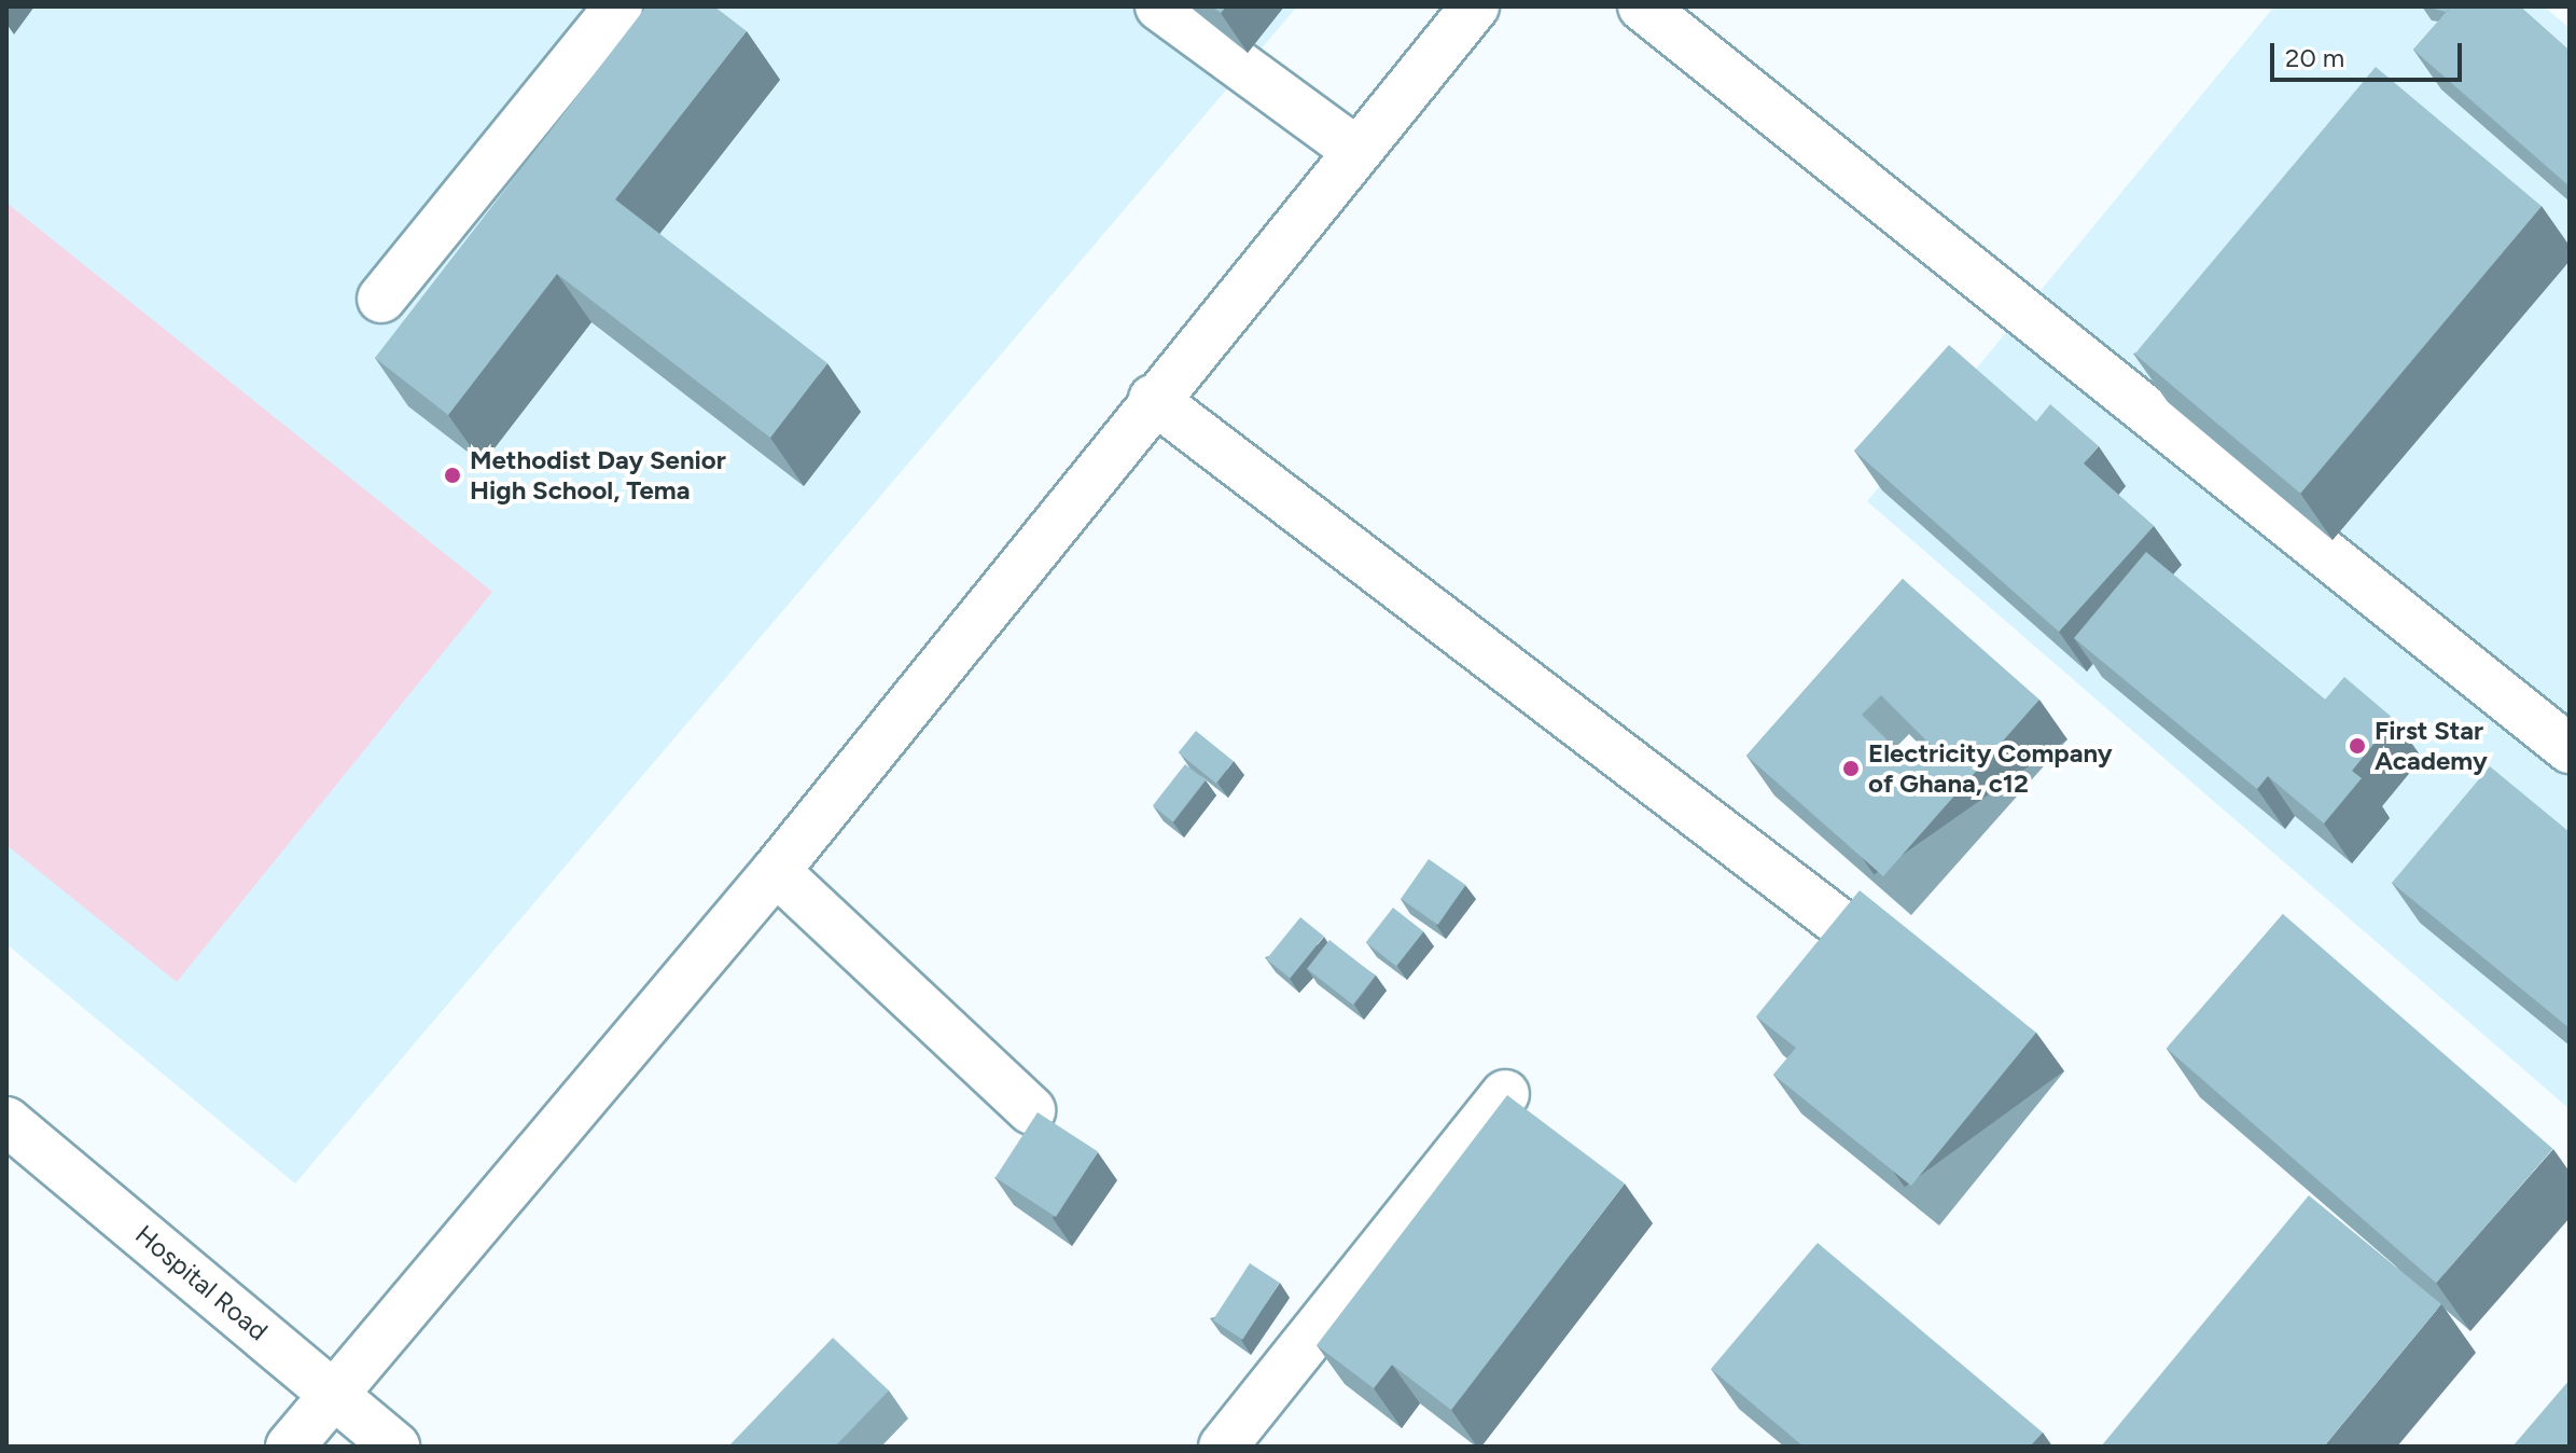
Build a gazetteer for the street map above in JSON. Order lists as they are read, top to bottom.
{
  "streets": {
    "street": ["Hospital Road"]
  },
  "places": ["Methodist Day Senior High School, Tema", "First Star Academy", "Electricity Company of Ghana, c12"],
  "scale_bar": "20 m"
}
